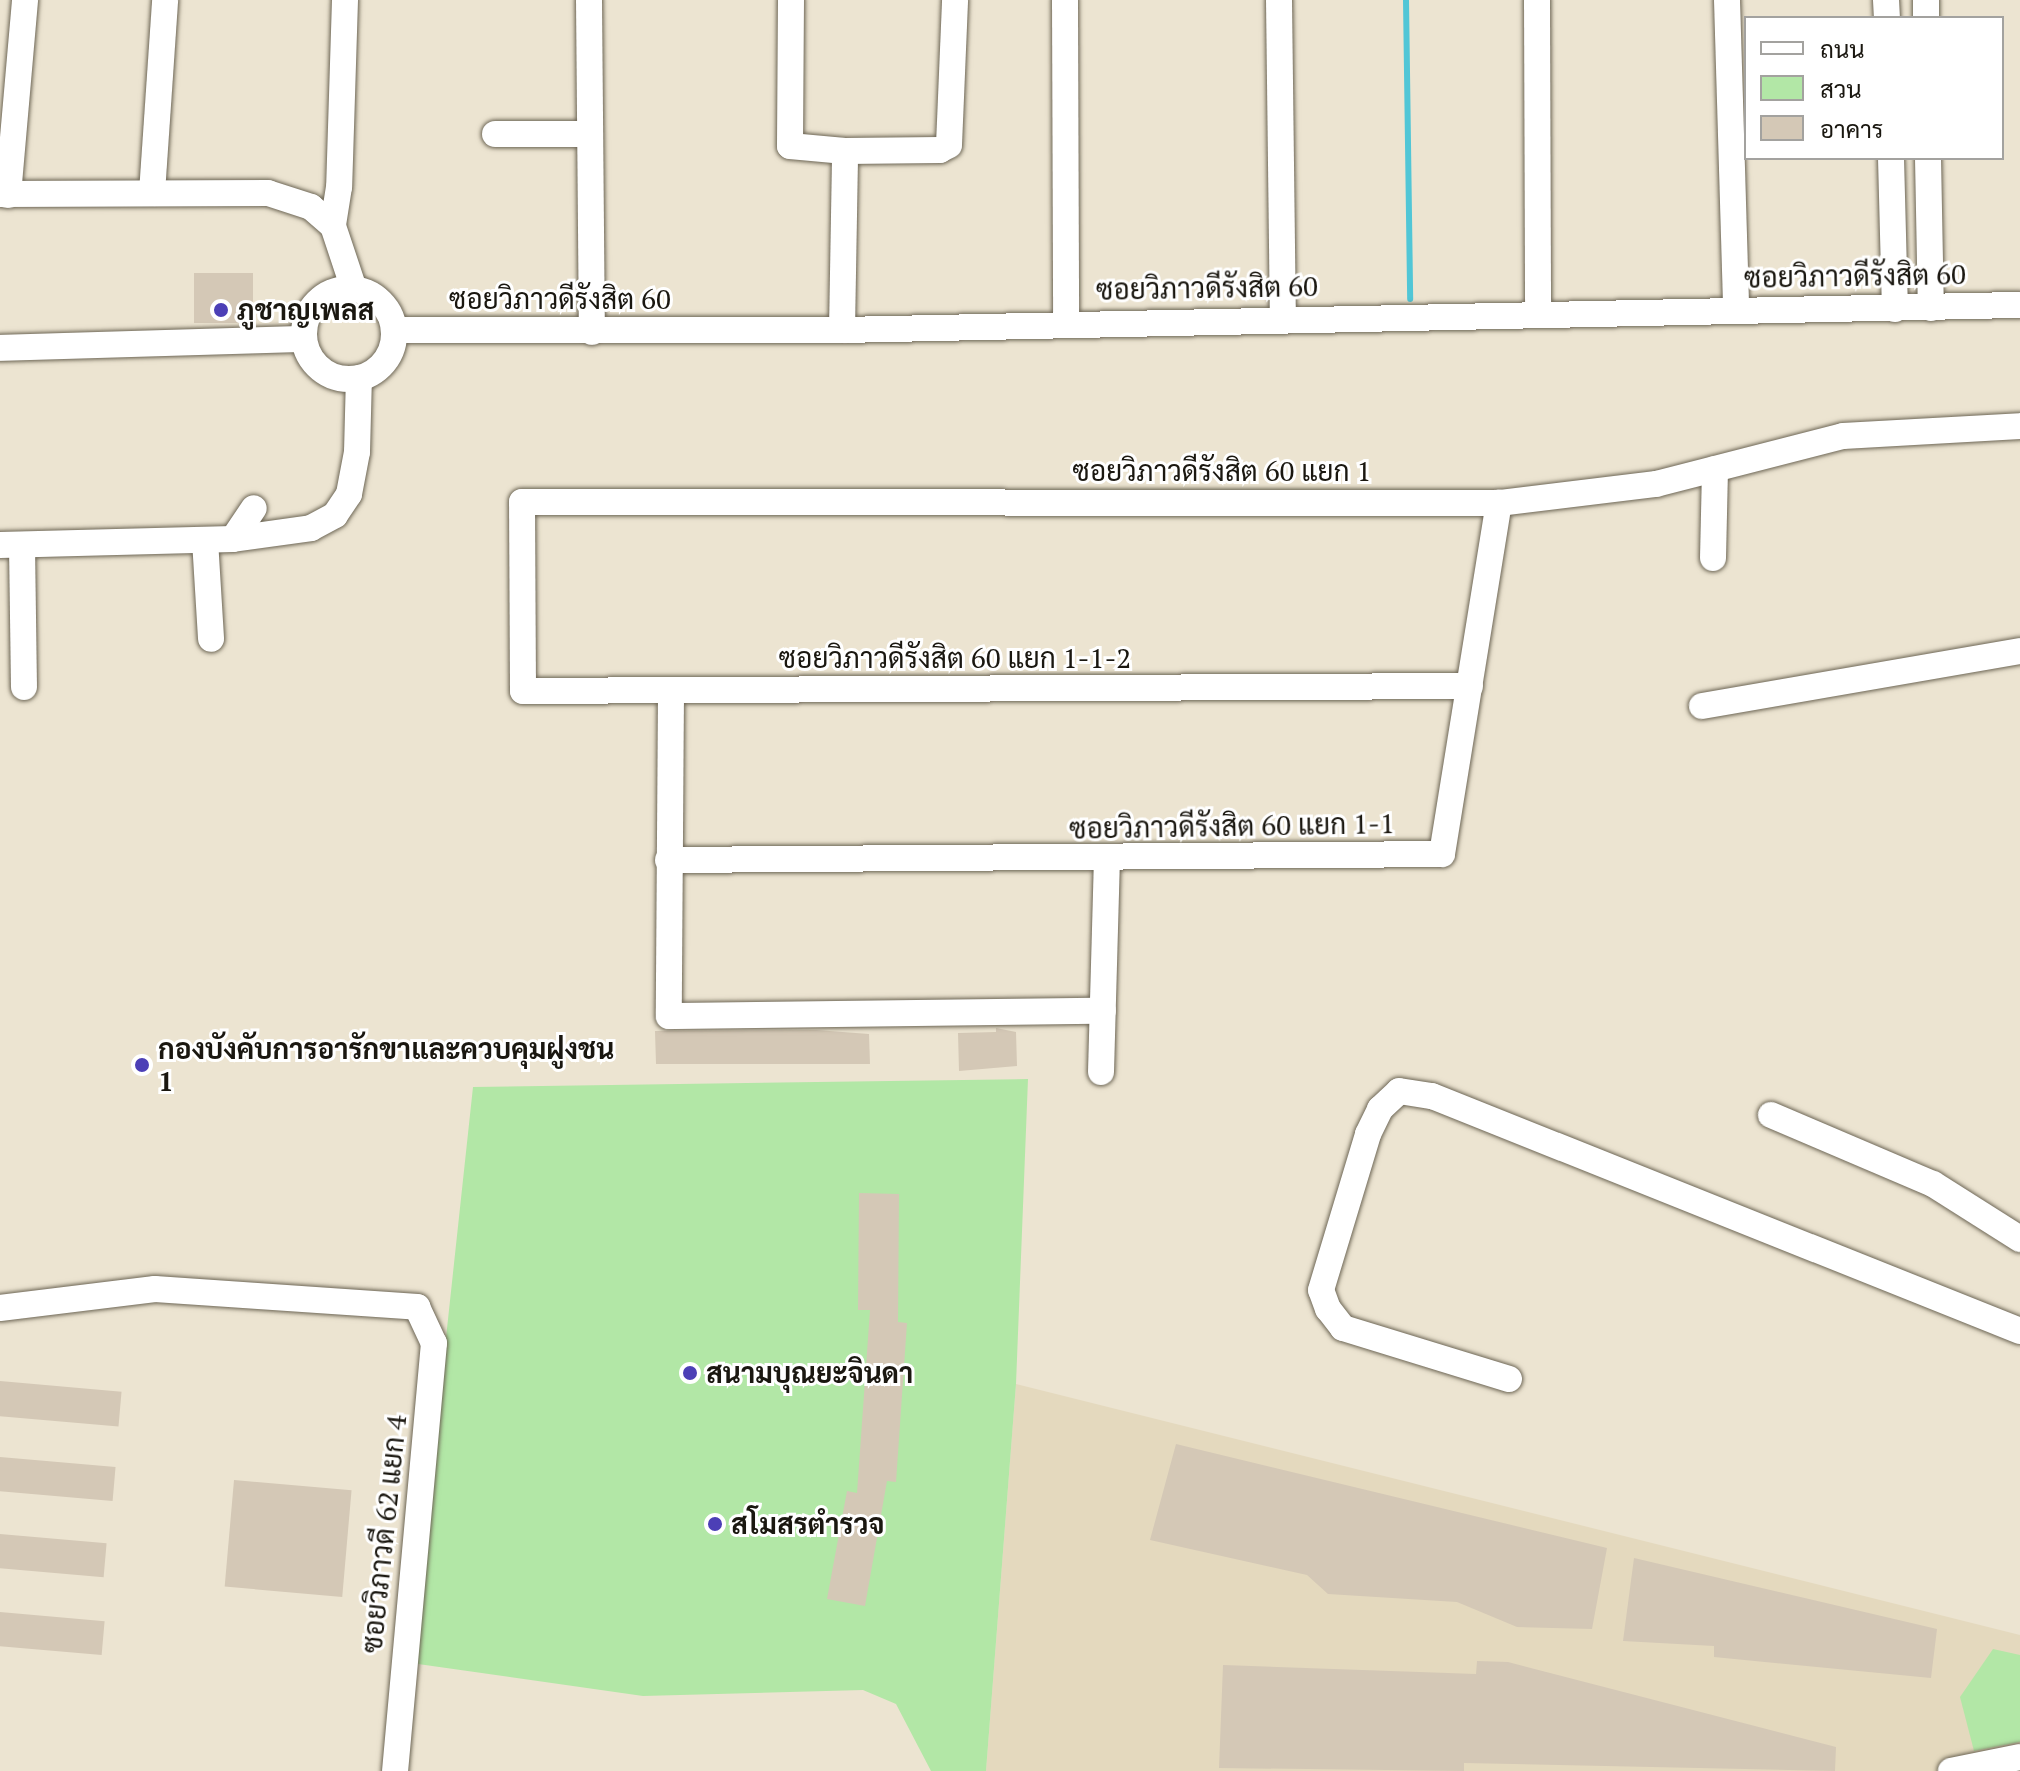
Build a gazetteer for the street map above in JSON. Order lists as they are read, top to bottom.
{
  "streets": {
    "street": [
      "ซอยวิภาวดีรังสิต 60",
      "ซอยวิภาวดีรังสิต 60 แยก 1",
      "ซอยวิภาวดีรังสิต 60 แยก 1-1-2",
      "ซอยวิภาวดีรังสิต 60 แยก 1-1",
      "ซอยวิภาวดี 62 แยก 4"
    ]
  },
  "crossings": [
    ["ซอยวิภาวดีรังสิต 60 แยก 1", "ซอยวิภาวดีรังสิต 60 แยก 1-1-2"],
    ["ซอยวิภาวดีรังสิต 60 แยก 1", "ซอยวิภาวดีรังสิต 60 แยก 1-1"],
    ["ซอยวิภาวดีรังสิต 60 แยก 1-1-2", "ซอยวิภาวดีรังสิต 60 แยก 1-1"]
  ],
  "places": [
    "ภูชาญเพลส",
    "กองบังคับการอารักขาและควบคุมฝูงชน 1",
    "สนามบุณยะจินดา",
    "สโมสรตำรวจ"
  ],
  "legend": ["ถนน", "สวน", "อาคาร"]
}
